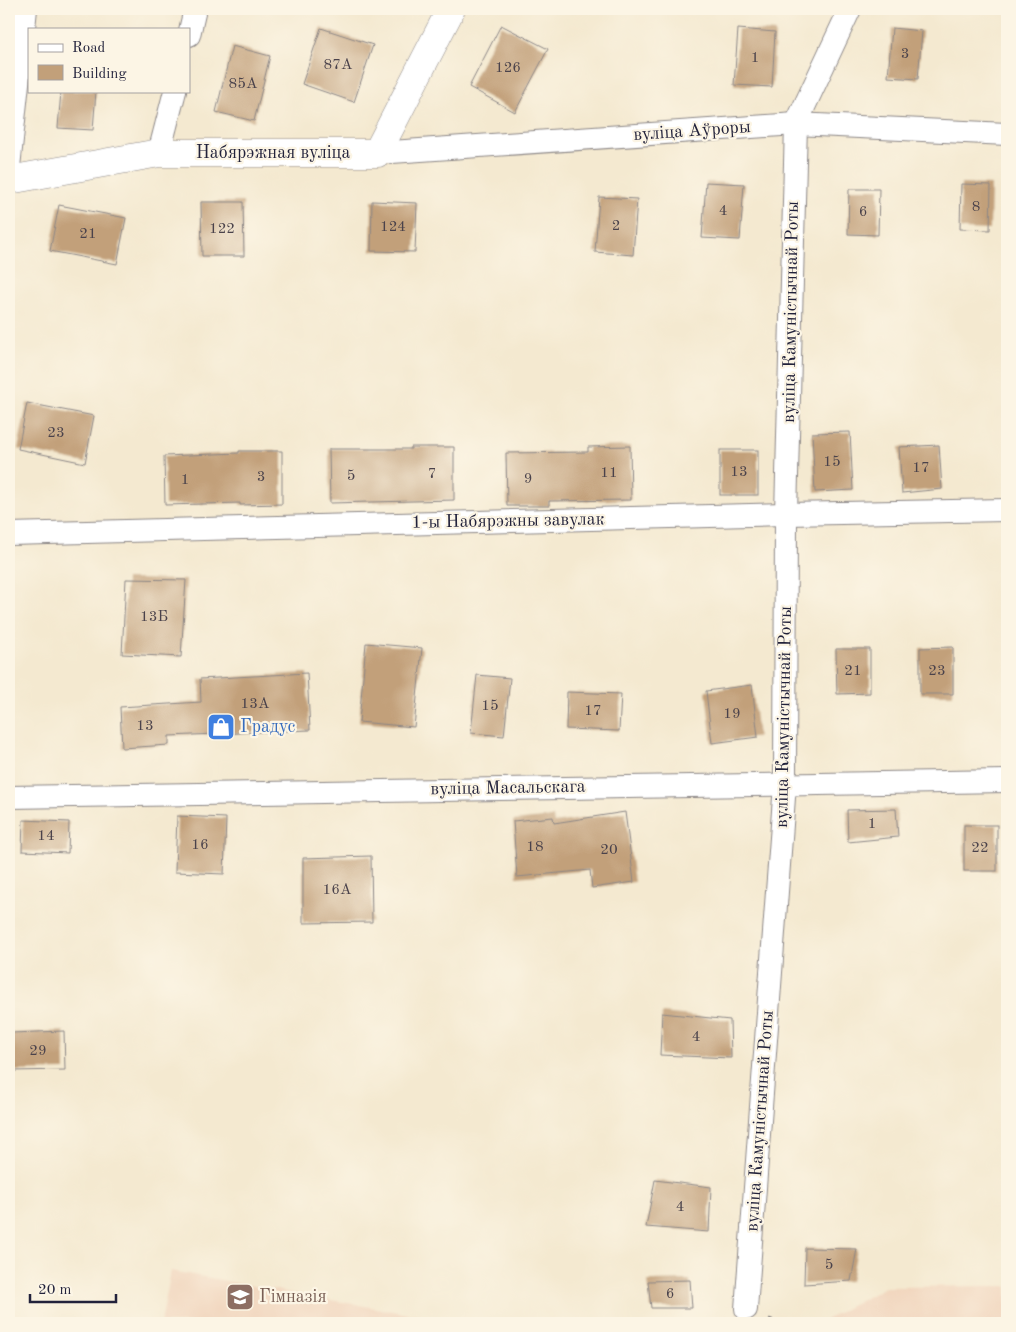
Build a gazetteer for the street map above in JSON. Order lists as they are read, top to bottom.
{
  "streets": {
    "street": [
      "вуліца Аўроры",
      "Набярэжная вуліца",
      "вуліца Камуністычнай Роты",
      "1-ы Набярэжны завулак",
      "вуліца Масальскага"
    ]
  },
  "crossings": [
    ["вуліца Аўроры", "Набярэжная вуліца"],
    ["вуліца Аўроры", "вуліца Камуністычнай Роты"],
    ["вуліца Камуністычнай Роты", "1-ы Набярэжны завулак"],
    ["вуліца Камуністычнай Роты", "вуліца Масальскага"]
  ],
  "places": {
    "shop": ["Градус"],
    "school or university": ["Гімназія"]
  },
  "house_numbers": [
    "3",
    "1",
    "87А",
    "126",
    "85А",
    "8",
    "4",
    "6",
    "2",
    "124",
    "122",
    "21",
    "23",
    "15",
    "17",
    "13",
    "11",
    "7",
    "5",
    "3",
    "9",
    "1",
    "13Б",
    "21",
    "23",
    "13А",
    "15",
    "17",
    "19",
    "13",
    "1",
    "14",
    "16",
    "18",
    "22",
    "20",
    "16А",
    "4",
    "29",
    "4",
    "5",
    "6"
  ],
  "legend": ["Road", "Building"],
  "scale_bar": "20 m"
}
